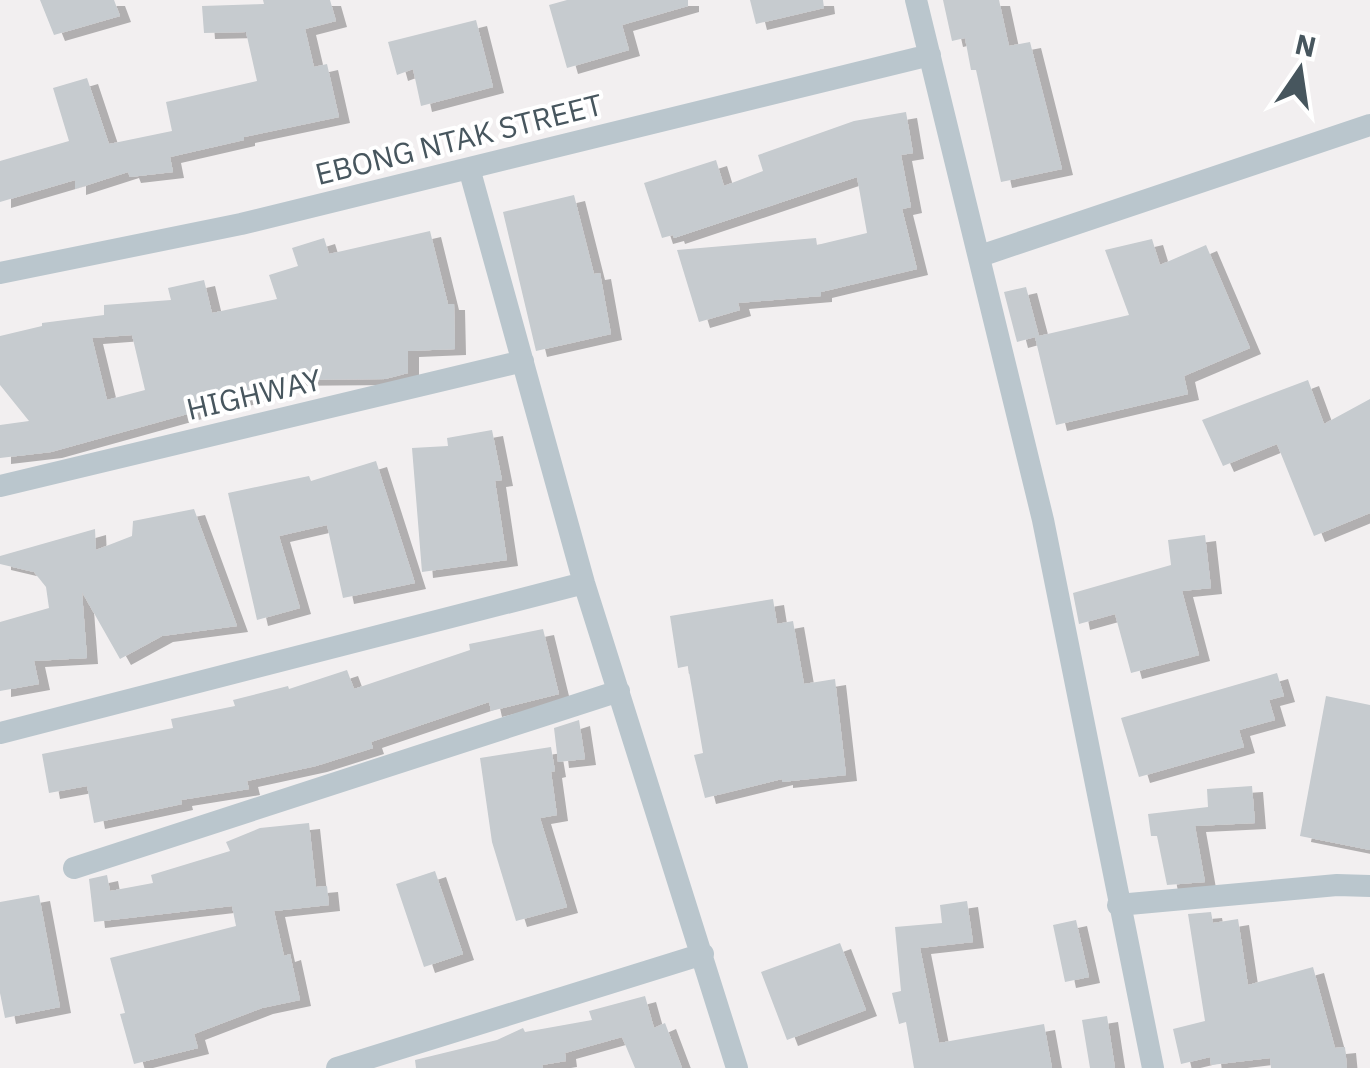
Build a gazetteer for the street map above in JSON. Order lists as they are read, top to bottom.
{
  "streets": {
    "street": ["EBONG NTAK STREET", "HIGHWAY"]
  },
  "north": "top"
}
